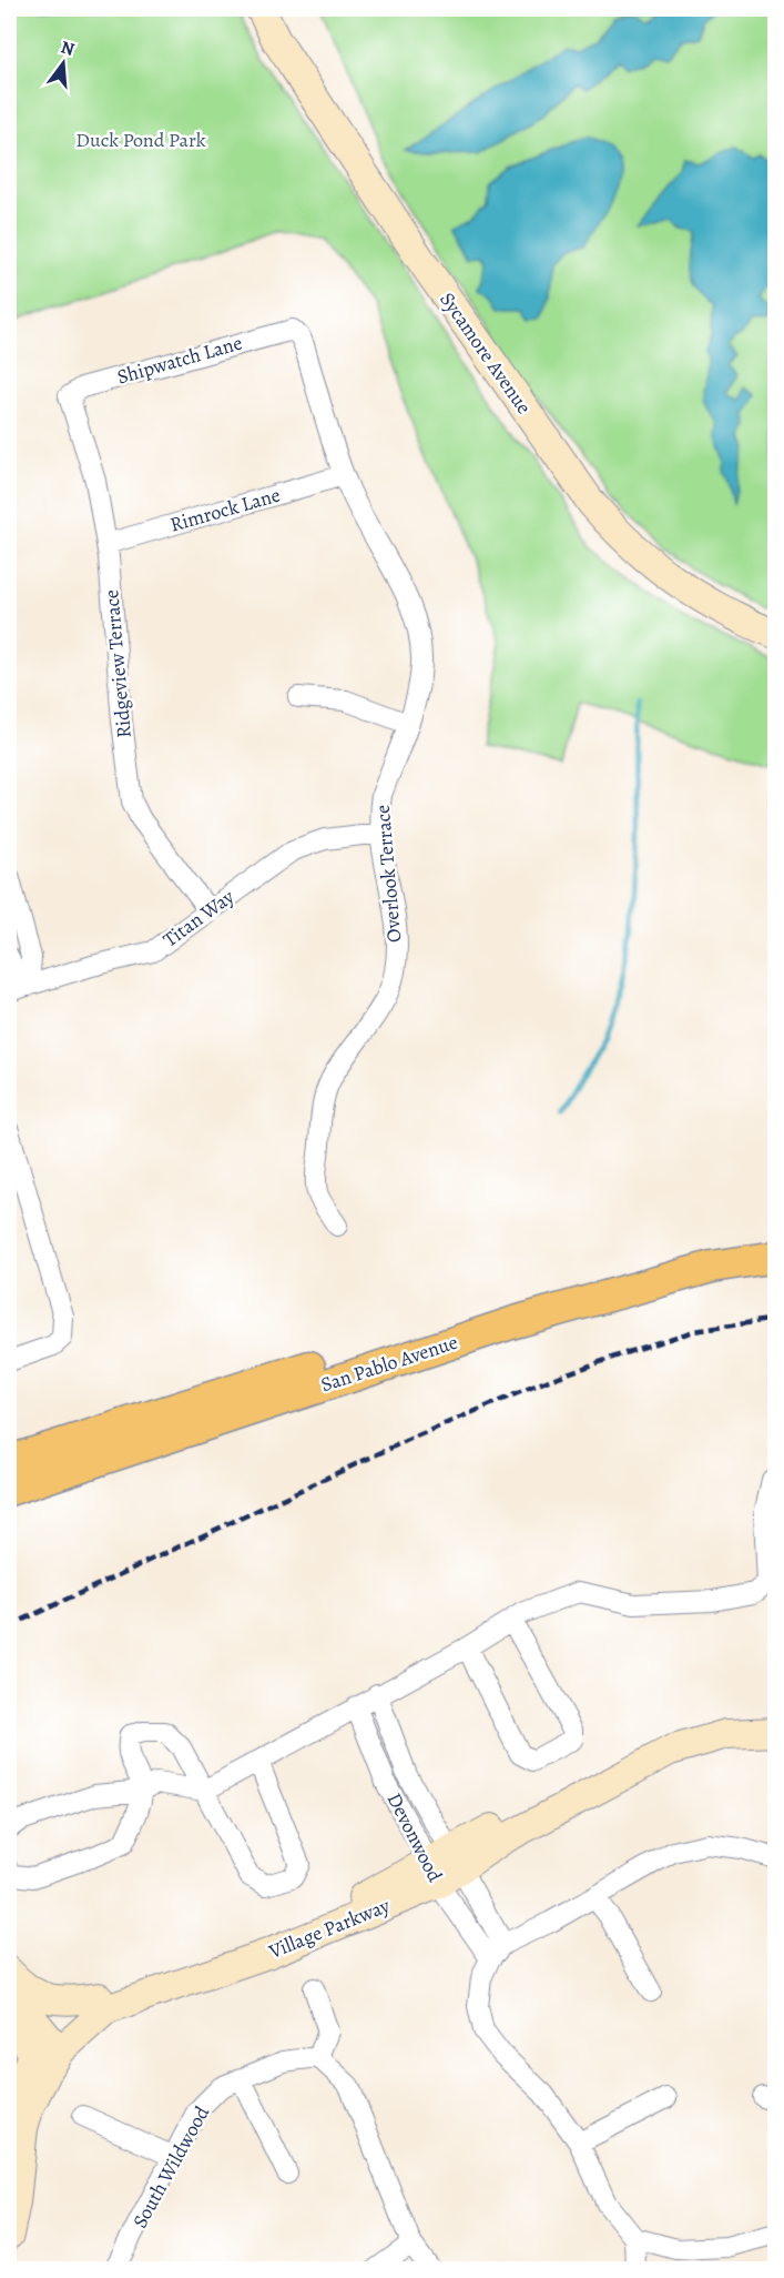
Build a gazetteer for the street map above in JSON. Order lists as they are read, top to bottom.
{
  "streets": {
    "main road": ["San Pablo Avenue"],
    "street": [
      "Sycamore Avenue",
      "Shipwatch Lane",
      "Rimrock Lane",
      "Ridgeview Terrace",
      "Overlook Terrace",
      "Titan Way",
      "Devonwood",
      "Village Parkway",
      "South Wildwood"
    ]
  },
  "crossings": [
    ["Shipwatch Lane", "Ridgeview Terrace"],
    ["Shipwatch Lane", "Overlook Terrace"],
    ["Rimrock Lane", "Ridgeview Terrace"],
    ["Rimrock Lane", "Overlook Terrace"],
    ["Ridgeview Terrace", "Titan Way"],
    ["Overlook Terrace", "Titan Way"],
    ["Devonwood", "Village Parkway"]
  ],
  "parks": ["Duck Pond Park"],
  "north": "top"
}
